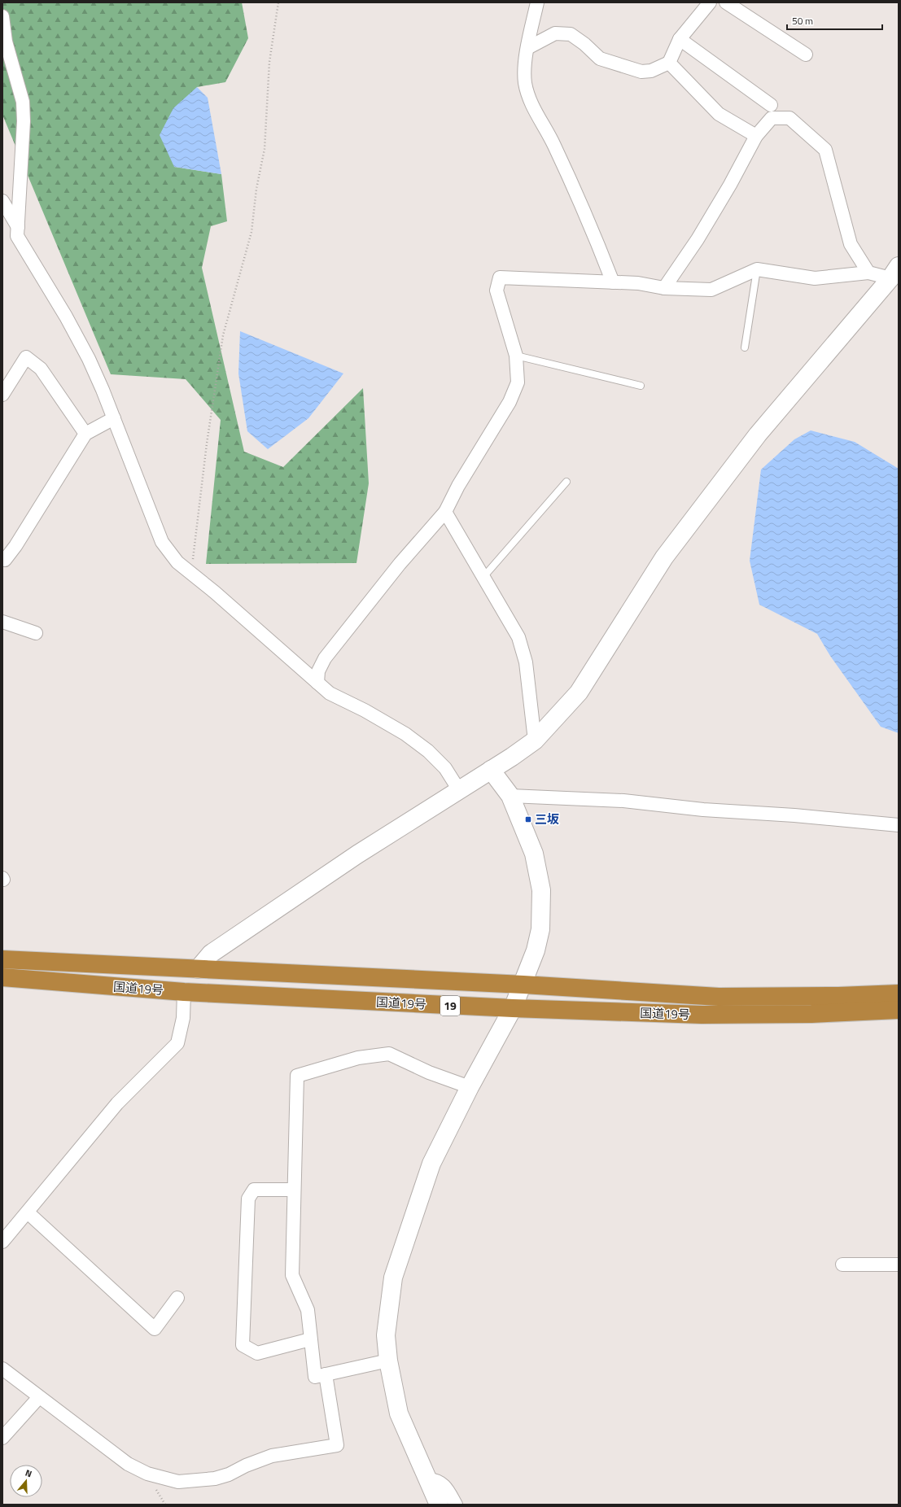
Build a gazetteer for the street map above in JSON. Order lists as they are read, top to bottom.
{
  "streets": {
    "highway": ["国道19号", "19"]
  },
  "places": {
    "transit": ["三坂"]
  },
  "scale_bar": "50 m",
  "north": "top"
}
